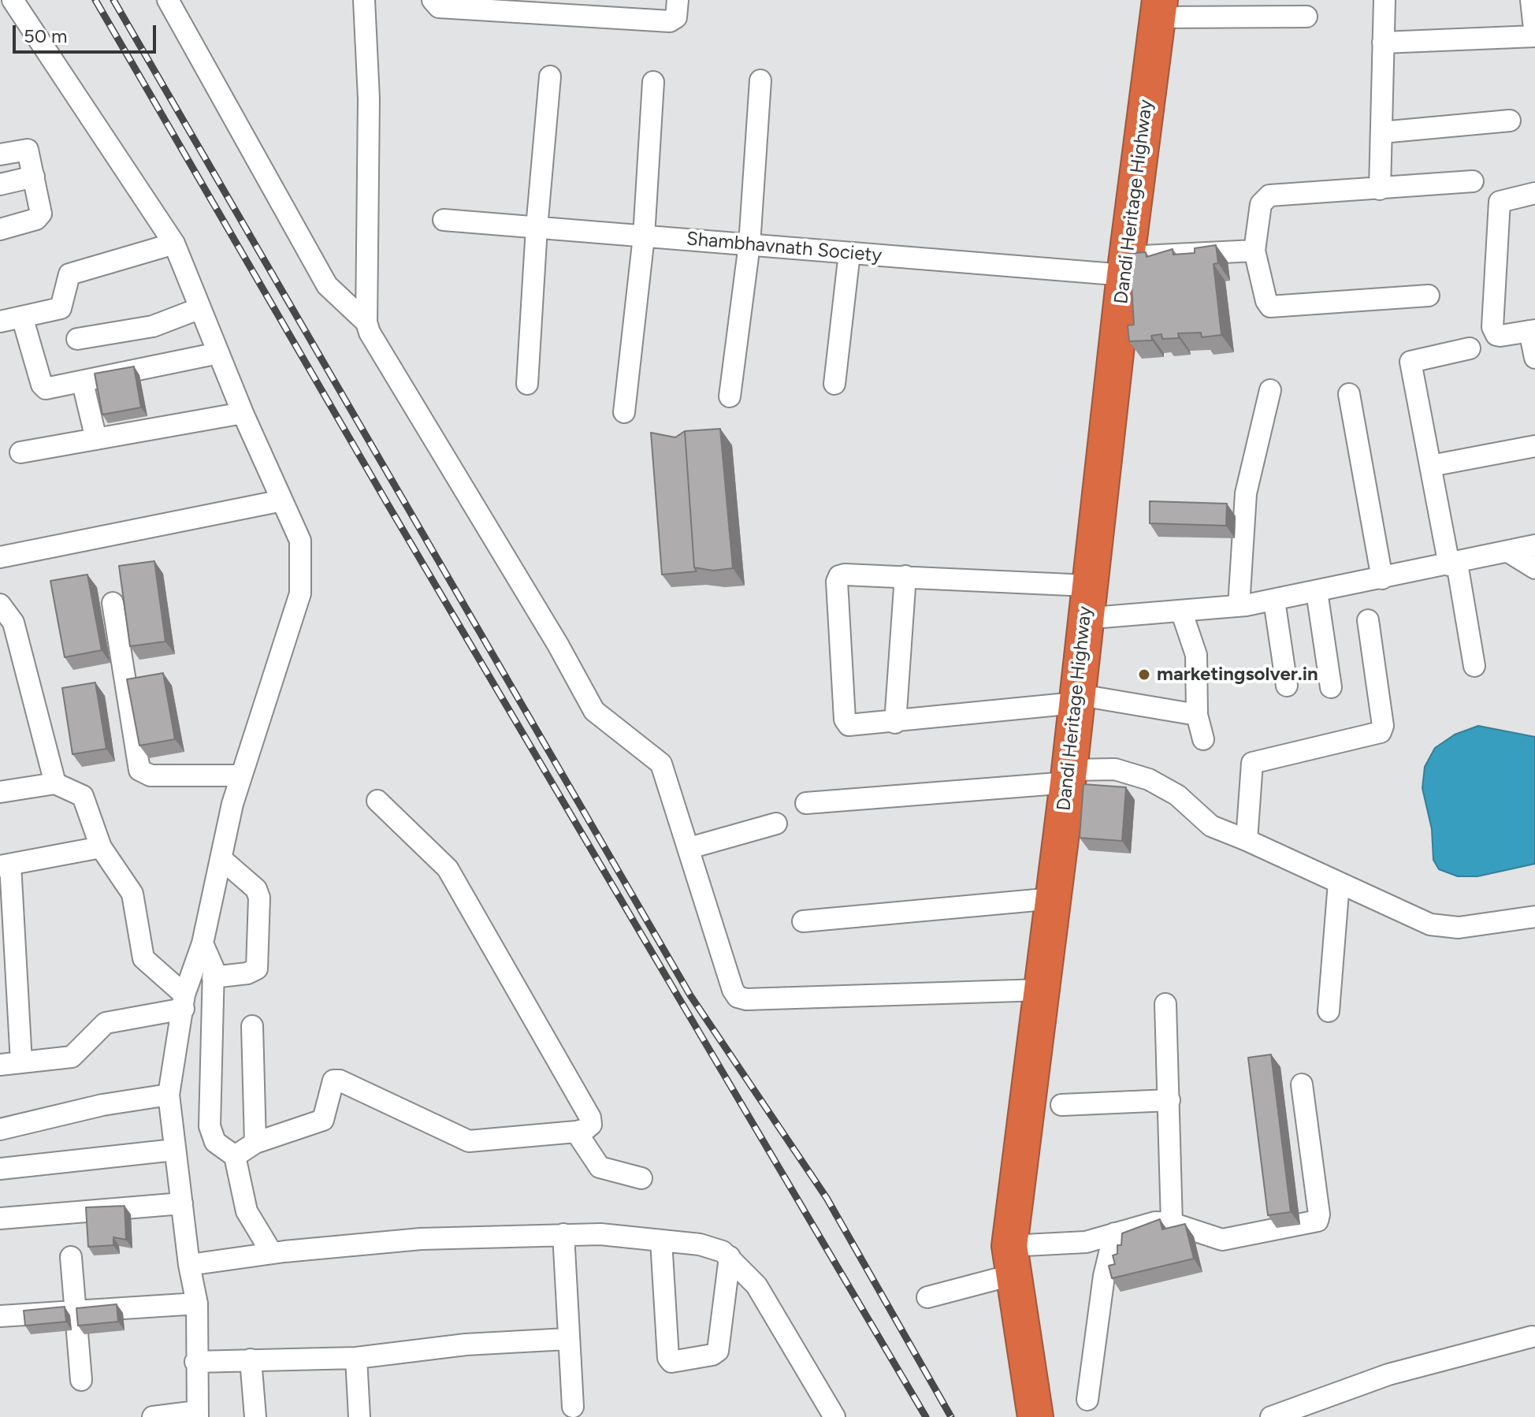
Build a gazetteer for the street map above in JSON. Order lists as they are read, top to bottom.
{
  "streets": {
    "highway": ["Dandi Heritage Highway"],
    "street": ["Shambhavnath Society"]
  },
  "crossings": [
    ["Dandi Heritage Highway", "Shambhavnath Society"]
  ],
  "places": ["marketingsolver.in"],
  "scale_bar": "50 m"
}
